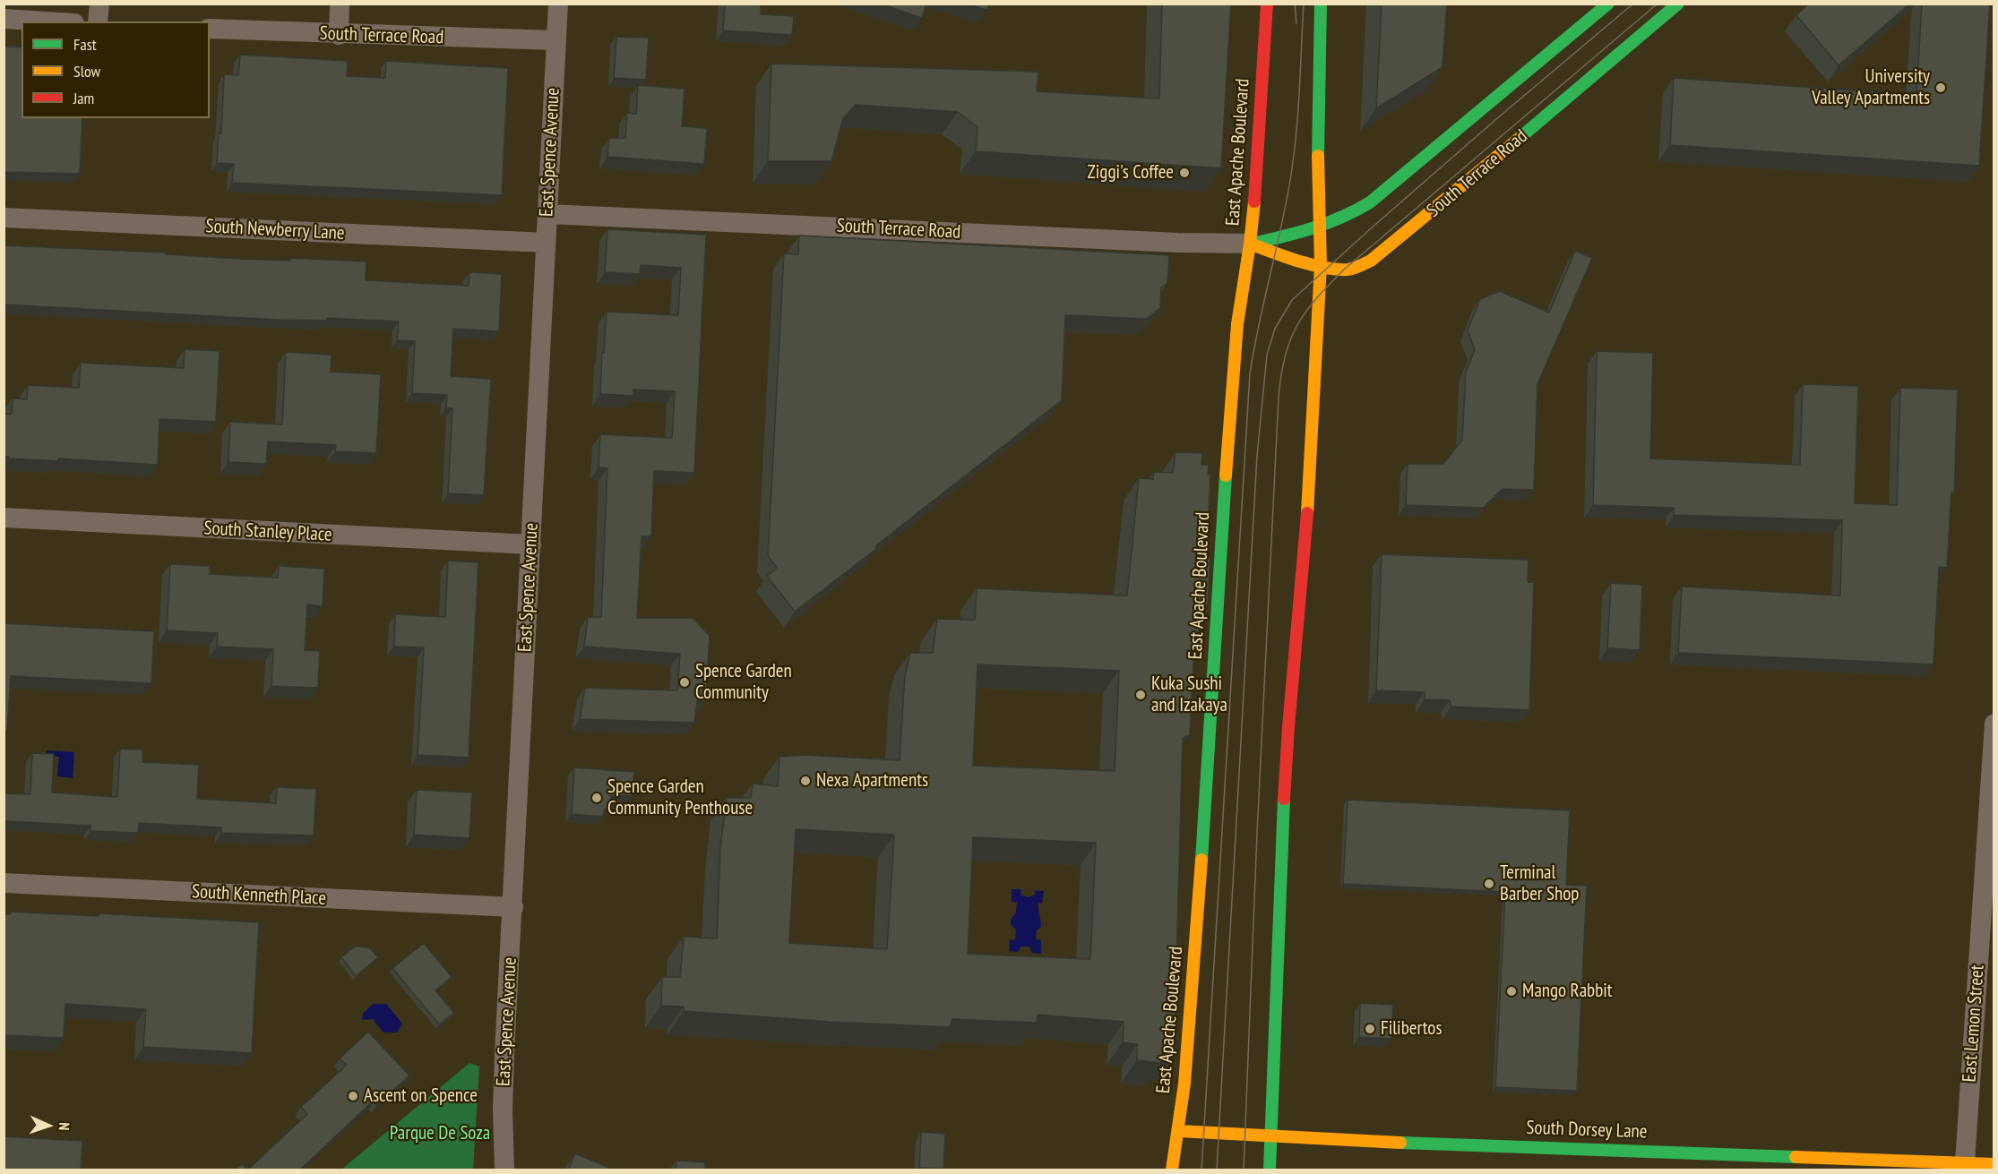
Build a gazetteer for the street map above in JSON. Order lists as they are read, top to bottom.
{
  "streets": {
    "main road": ["South Terrace Road", "East Apache Boulevard", "South Dorsey Lane"],
    "street": [
      "East Spence Avenue",
      "South Newberry Lane",
      "South Stanley Place",
      "South Kenneth Place",
      "East Lemon Street"
    ]
  },
  "crossings": [
    ["South Terrace Road", "East Spence Avenue"],
    ["South Terrace Road", "East Apache Boulevard"],
    ["East Spence Avenue", "South Newberry Lane"],
    ["East Spence Avenue", "South Stanley Place"],
    ["East Spence Avenue", "South Kenneth Place"],
    ["East Apache Boulevard", "South Dorsey Lane"],
    ["East Lemon Street", "South Dorsey Lane"]
  ],
  "parks": ["Parque De Soza"],
  "places": [
    "University Valley Apartments",
    "Ziggi's Coffee",
    "Spence Garden Community",
    "Kuka Sushi and Izakaya",
    "Nexa Apartments",
    "Spence Garden Community Penthouse",
    "Terminal Barber Shop",
    "Mango Rabbit",
    "Filibertos",
    "Ascent on Spence"
  ],
  "legend": ["Fast", "Slow", "Jam"],
  "north": "right"
}
